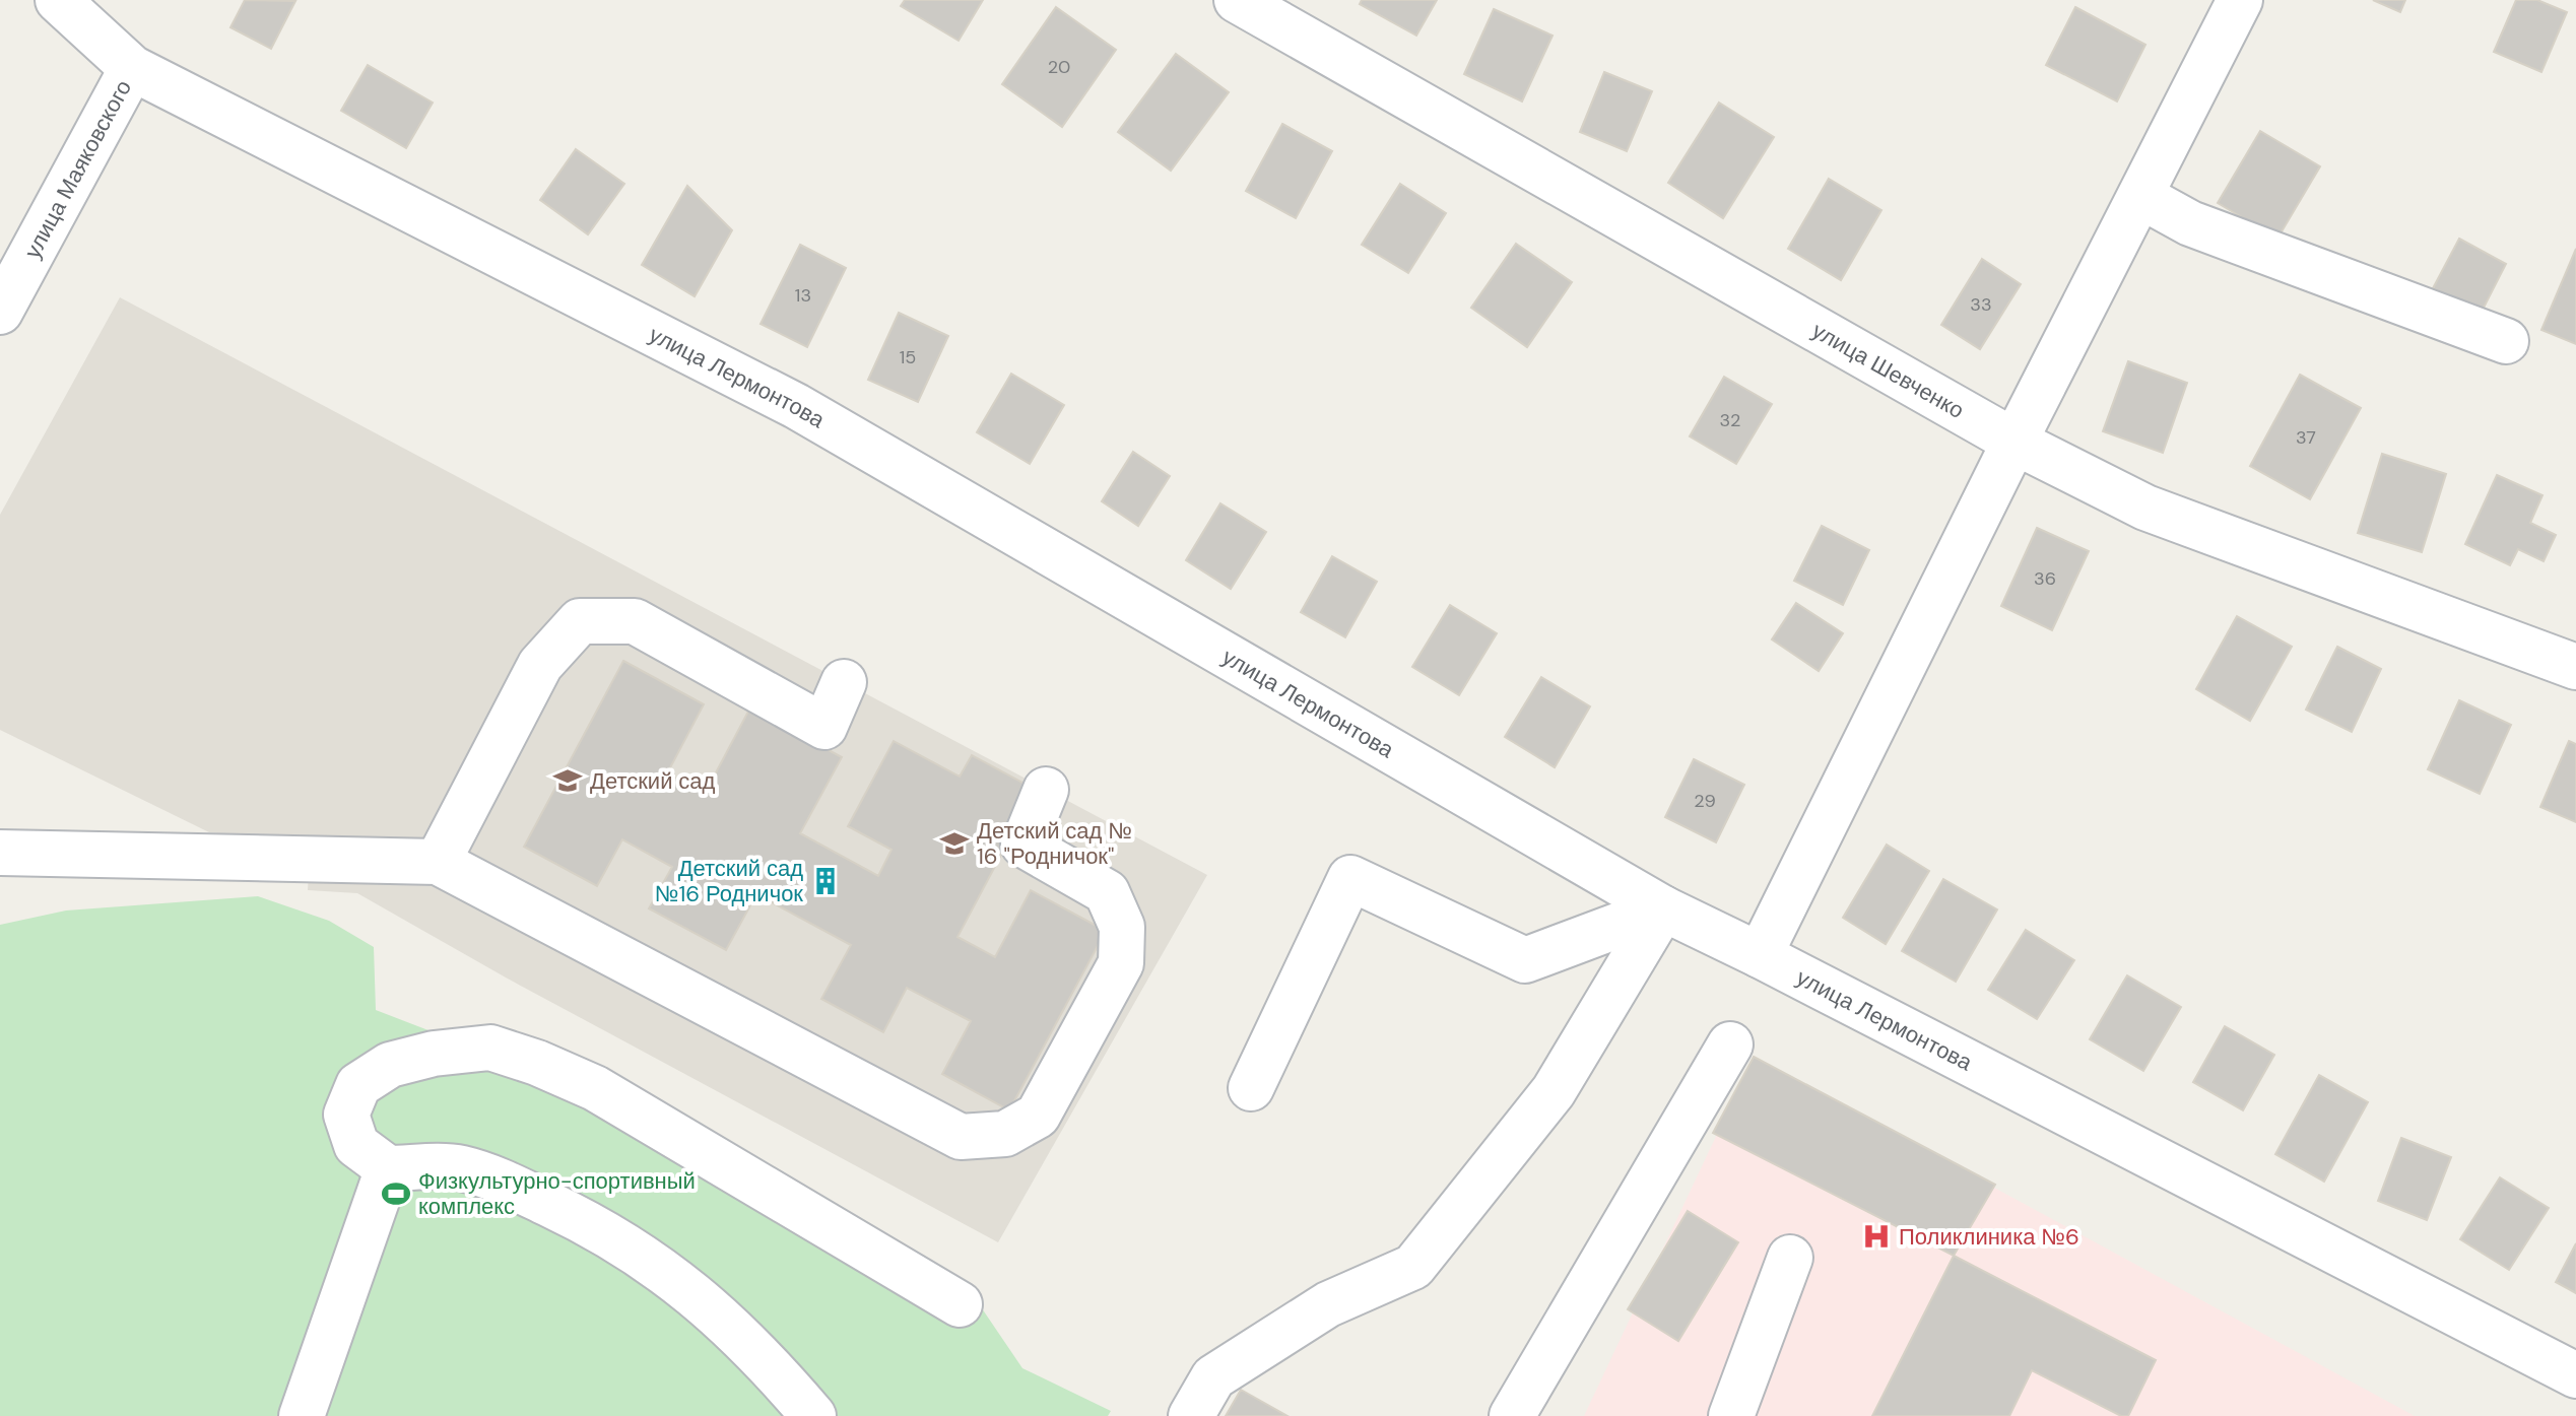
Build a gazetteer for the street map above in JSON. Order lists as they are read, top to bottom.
{
  "streets": {
    "street": ["улица Маяковского", "улица Шевченко", "улица Лермонтова"]
  },
  "crossings": [
    ["улица Маяковского", "улица Лермонтова"]
  ],
  "places": {
    "school or university": ["Детский сад", "Детский сад № 16 \"Родничок\""],
    "building": ["Детский сад №16 Родничок"],
    "sports": ["Физкультурно-спортивный комплекс"],
    "hospital": ["Поликлиника №6"]
  },
  "house_numbers": [
    "20",
    "13",
    "33",
    "15",
    "32",
    "37",
    "36",
    "29"
  ]
}
